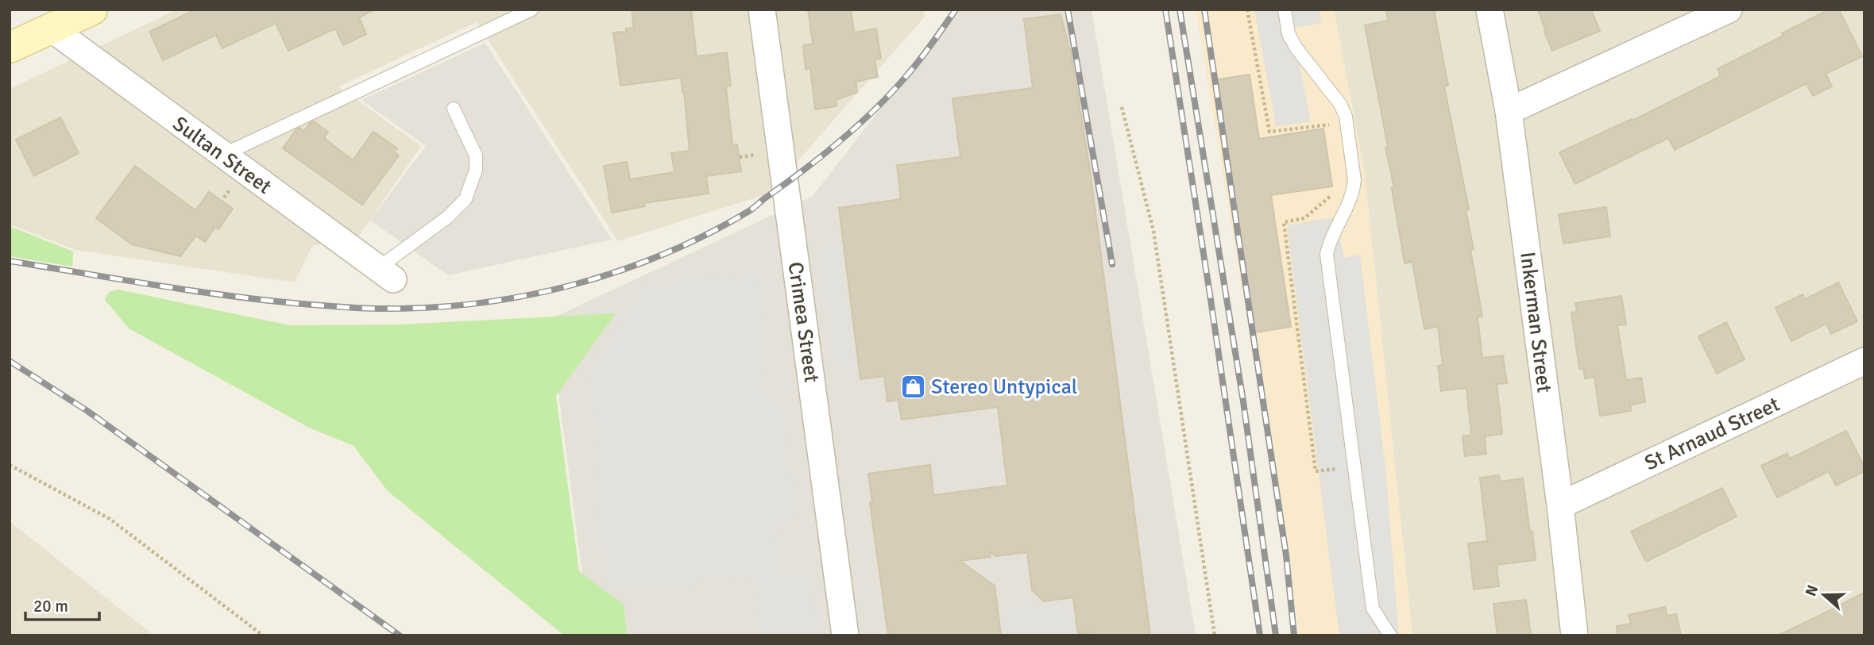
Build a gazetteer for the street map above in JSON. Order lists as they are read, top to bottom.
{
  "streets": {
    "street": [
      "Sultan Street",
      "Crimea Street",
      "Inkerman Street",
      "St Arnaud Street"
    ]
  },
  "crossings": [
    ["Inkerman Street", "St Arnaud Street"]
  ],
  "places": {
    "shop": ["Stereo Untypical"]
  },
  "scale_bar": "20 m",
  "north": "left"
}
